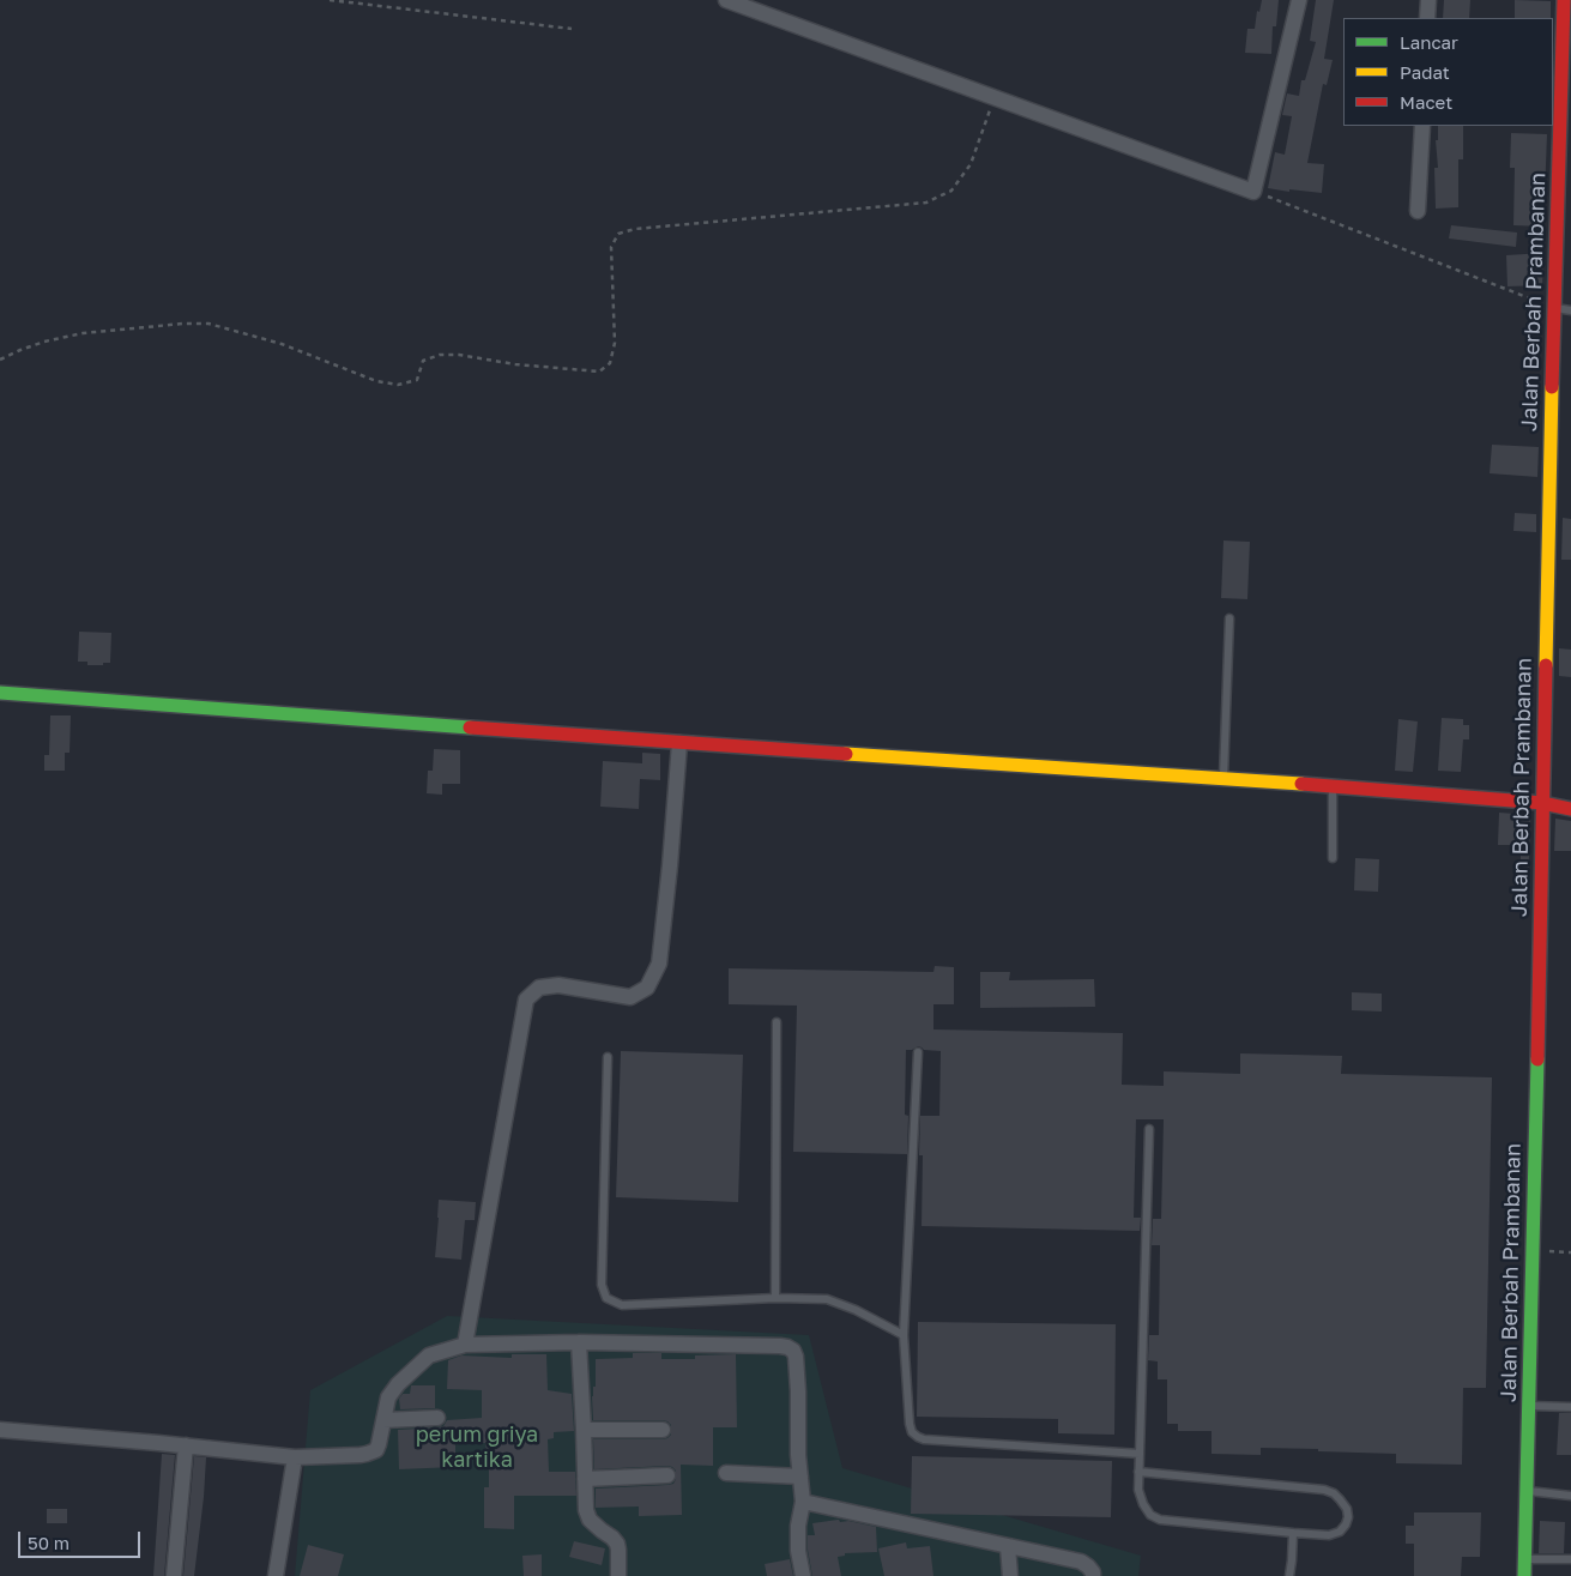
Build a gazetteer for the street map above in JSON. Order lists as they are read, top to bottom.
{
  "streets": {
    "street": ["Jalan Berbah Prambanan"]
  },
  "parks": ["perum griya kartika"],
  "legend": ["Lancar", "Padat", "Macet"],
  "scale_bar": "50 m"
}
